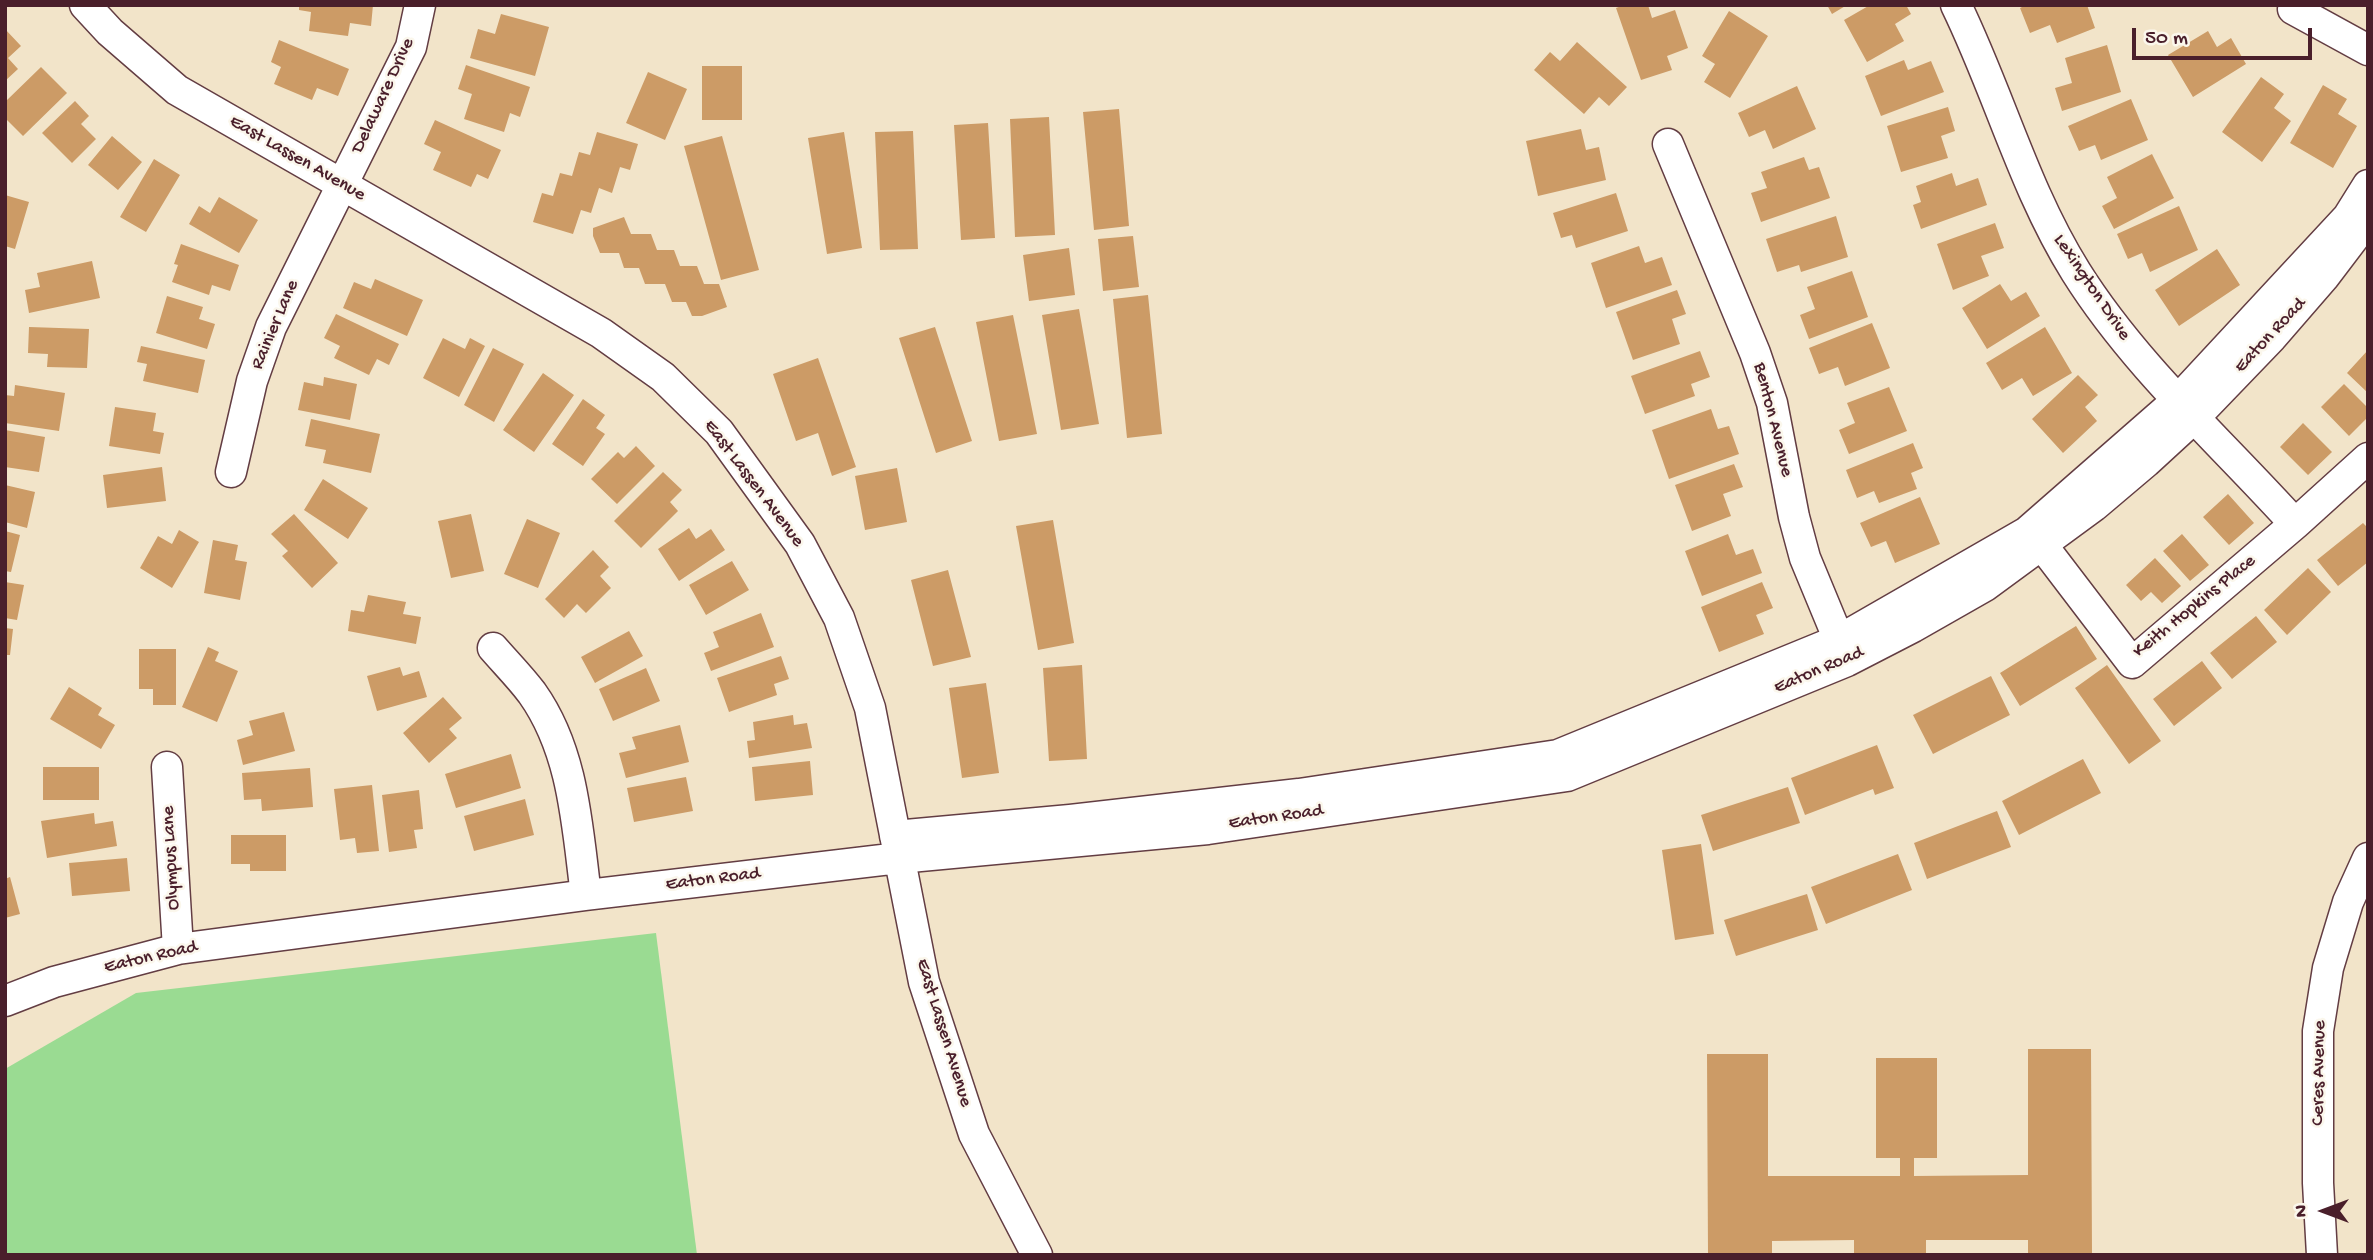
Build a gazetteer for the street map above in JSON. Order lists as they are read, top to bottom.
{
  "streets": {
    "street": [
      "Delaware Drive",
      "East Lassen Avenue",
      "Lexington Drive",
      "Rainier Lane",
      "Eaton Road",
      "Benton Avenue",
      "Keith Hopkins Place",
      "Olympus Lane",
      "Ceres Avenue"
    ]
  },
  "crossings": [
    ["Delaware Drive", "East Lassen Avenue"],
    ["Delaware Drive", "Rainier Lane"],
    ["East Lassen Avenue", "Rainier Lane"],
    ["East Lassen Avenue", "Eaton Road"],
    ["Lexington Drive", "Eaton Road"],
    ["Lexington Drive", "Keith Hopkins Place"],
    ["Eaton Road", "Benton Avenue"],
    ["Eaton Road", "Keith Hopkins Place"],
    ["Eaton Road", "Olympus Lane"]
  ],
  "scale_bar": "50 m",
  "north": "left"
}
